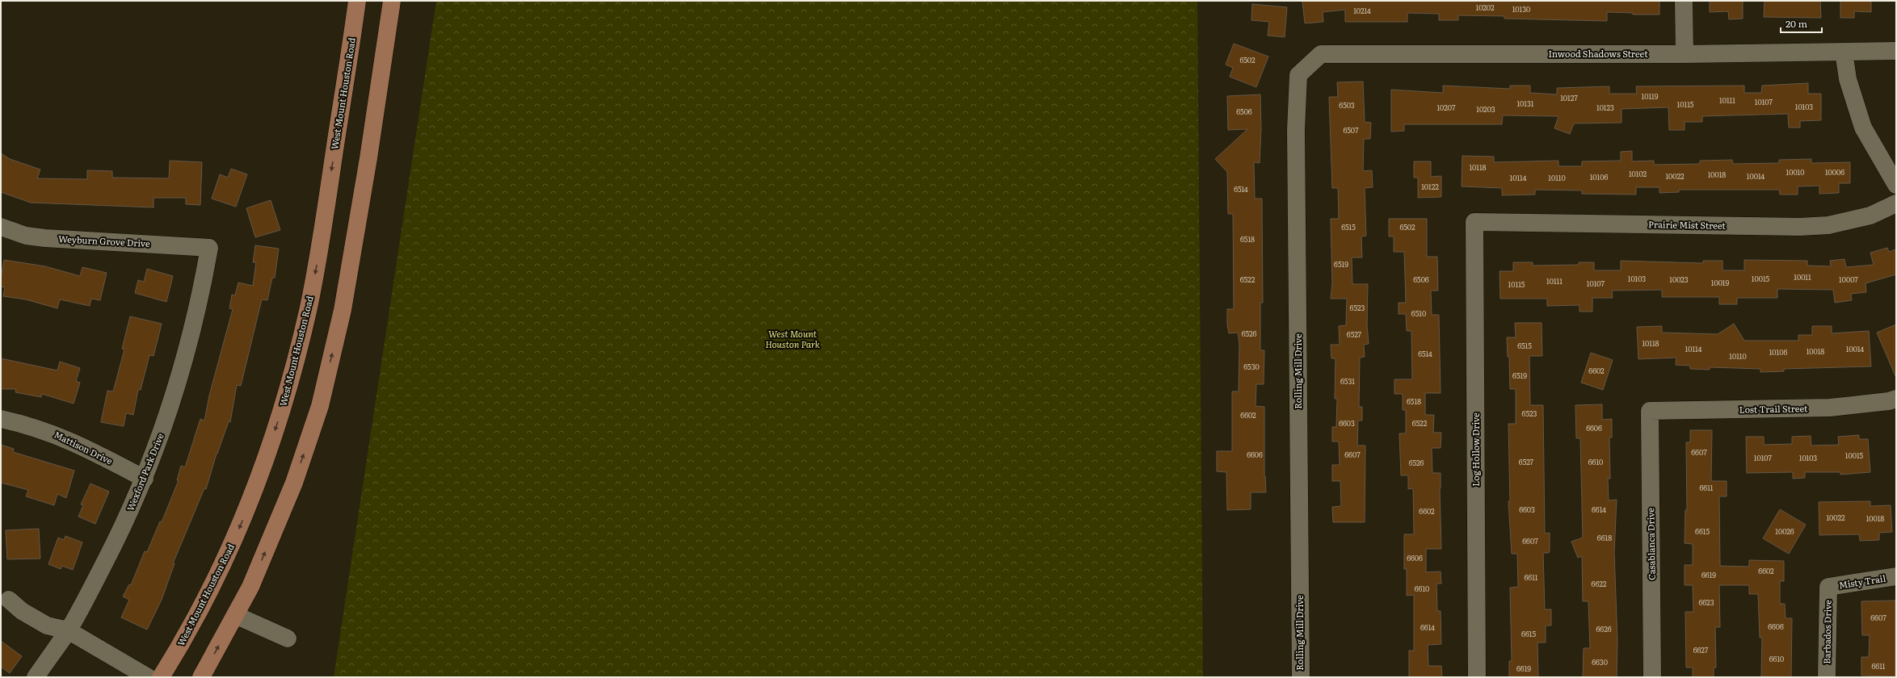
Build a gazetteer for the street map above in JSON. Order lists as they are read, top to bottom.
{
  "streets": {
    "main road": ["West Mount Houston Road"],
    "street": [
      "Inwood Shadows Street",
      "Prairie Mist Street",
      "Weyburn Grove Drive",
      "Rolling Mill Drive",
      "Lost Trail Street",
      "Mattison Drive",
      "Log Hollow Drive",
      "Wexford Park Drive",
      "Casablanca Drive",
      "Misty Trail",
      "Barbados Drive"
    ]
  },
  "crossings": [
    ["Inwood Shadows Street", "Rolling Mill Drive"],
    ["Prairie Mist Street", "Log Hollow Drive"],
    ["Weyburn Grove Drive", "Wexford Park Drive"],
    ["Lost Trail Street", "Casablanca Drive"],
    ["Mattison Drive", "Wexford Park Drive"],
    ["Misty Trail", "Barbados Drive"]
  ],
  "parks": ["West Mount Houston Park"],
  "house_numbers": [
    "10202",
    "10130",
    "10214",
    "6502",
    "10119",
    "10127",
    "10111",
    "10107",
    "10131",
    "10115",
    "6503",
    "10103",
    "10207",
    "10123",
    "10203",
    "6506",
    "6507",
    "10118",
    "10010",
    "10006",
    "10102",
    "10018",
    "10022",
    "10014",
    "10106",
    "10114",
    "10110",
    "10122",
    "6514",
    "6515",
    "6502",
    "6518",
    "6519",
    "10011",
    "10103",
    "10015",
    "6522",
    "6506",
    "10023",
    "10007",
    "10111",
    "10019",
    "10107",
    "10115",
    "6523",
    "6510",
    "6526",
    "6527",
    "10118",
    "6515",
    "10114",
    "10014",
    "10018",
    "10106",
    "6514",
    "10110",
    "6530",
    "6602",
    "6519",
    "6531",
    "6518",
    "6523",
    "6602",
    "6603",
    "6522",
    "6606",
    "6607",
    "6606",
    "6607",
    "10015",
    "10107",
    "10103",
    "6527",
    "6610",
    "6526",
    "6611",
    "6603",
    "6614",
    "6602",
    "10022",
    "10018",
    "6615",
    "10026",
    "6618",
    "6607",
    "6606",
    "6602",
    "6619",
    "6611",
    "6622",
    "6610",
    "6623",
    "6607",
    "6606",
    "6614",
    "6626",
    "6615",
    "6627",
    "6610",
    "6630",
    "6611",
    "6619"
  ],
  "scale_bar": "20 m"
}
